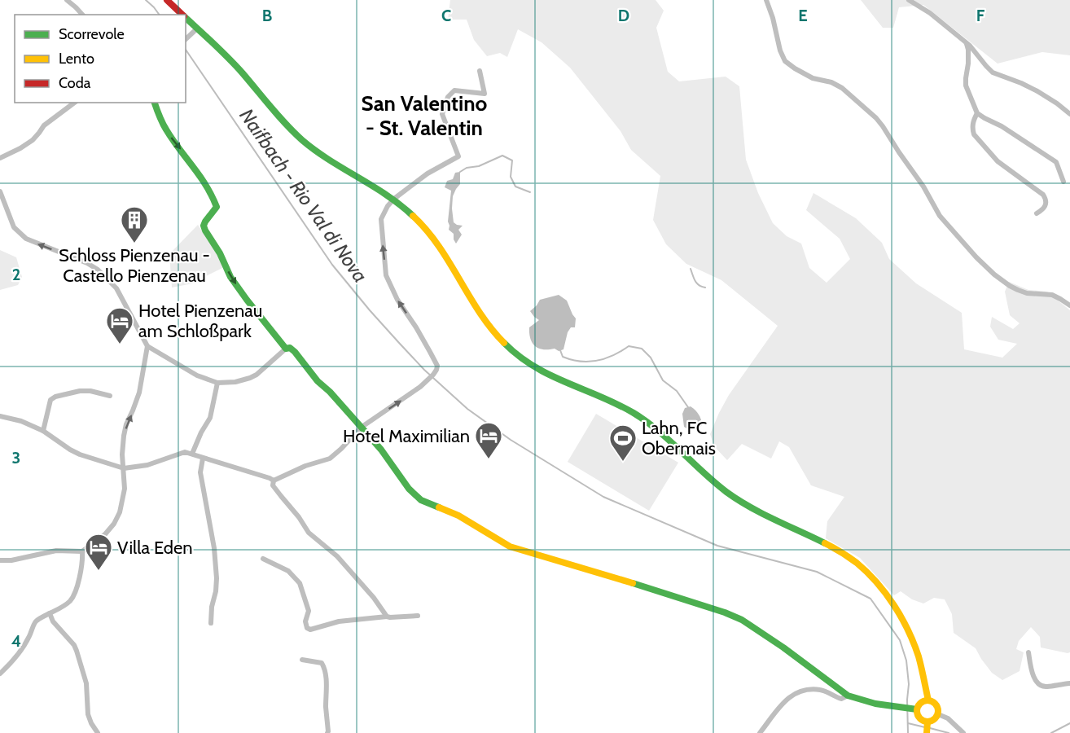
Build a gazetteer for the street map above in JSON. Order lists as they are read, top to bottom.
{
  "districts": ["San Valentino - St. Valentin"],
  "water": ["Naifbach - Rio Val di Nova"],
  "places": {
    "building": ["Schloss Pienzenau - Castello Pienzenau"],
    "hotel": ["Hotel Pienzenau am Schloßpark", "Hotel Maximilian", "Villa Eden"],
    "sports": ["Lahn, FC Obermais"]
  },
  "legend": ["Scorrevole", "Lento", "Coda"],
  "grid": {
    "columns": [
      "B",
      "C",
      "D",
      "E",
      "F"
    ],
    "rows": ["2", "3", "4"]
  }
}
